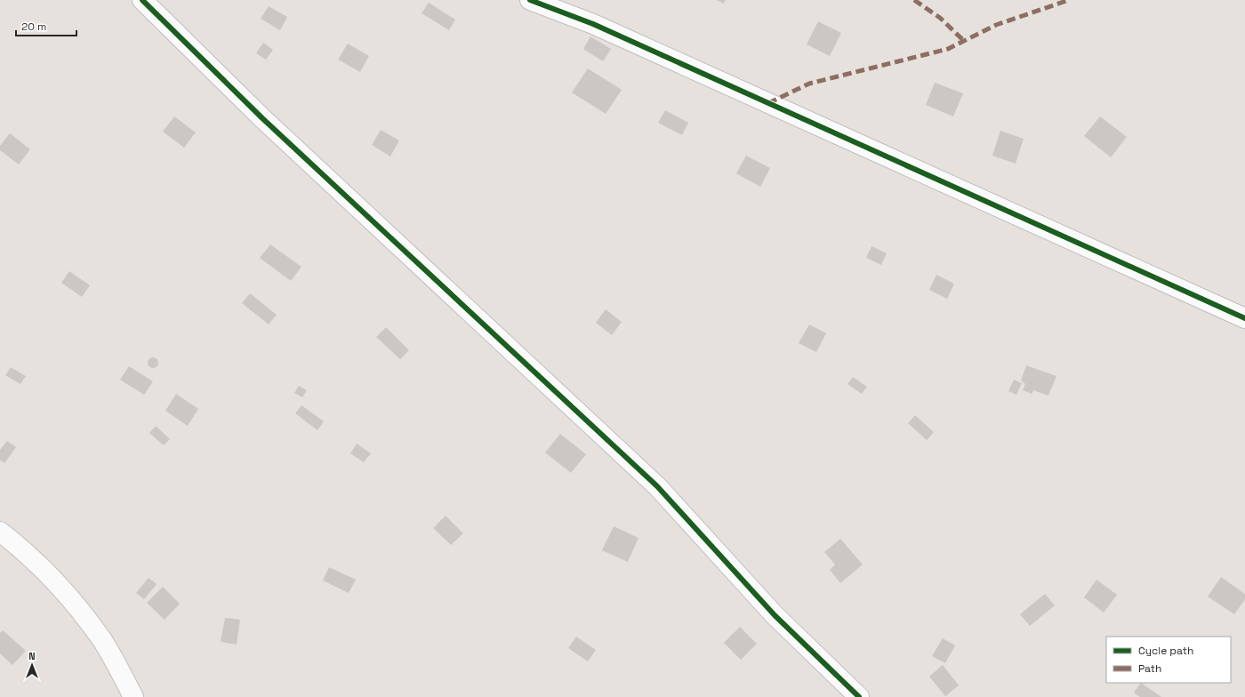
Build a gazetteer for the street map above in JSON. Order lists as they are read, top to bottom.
{
  "legend": ["Cycle path", "Path"],
  "scale_bar": "20 m",
  "north": "top"
}
